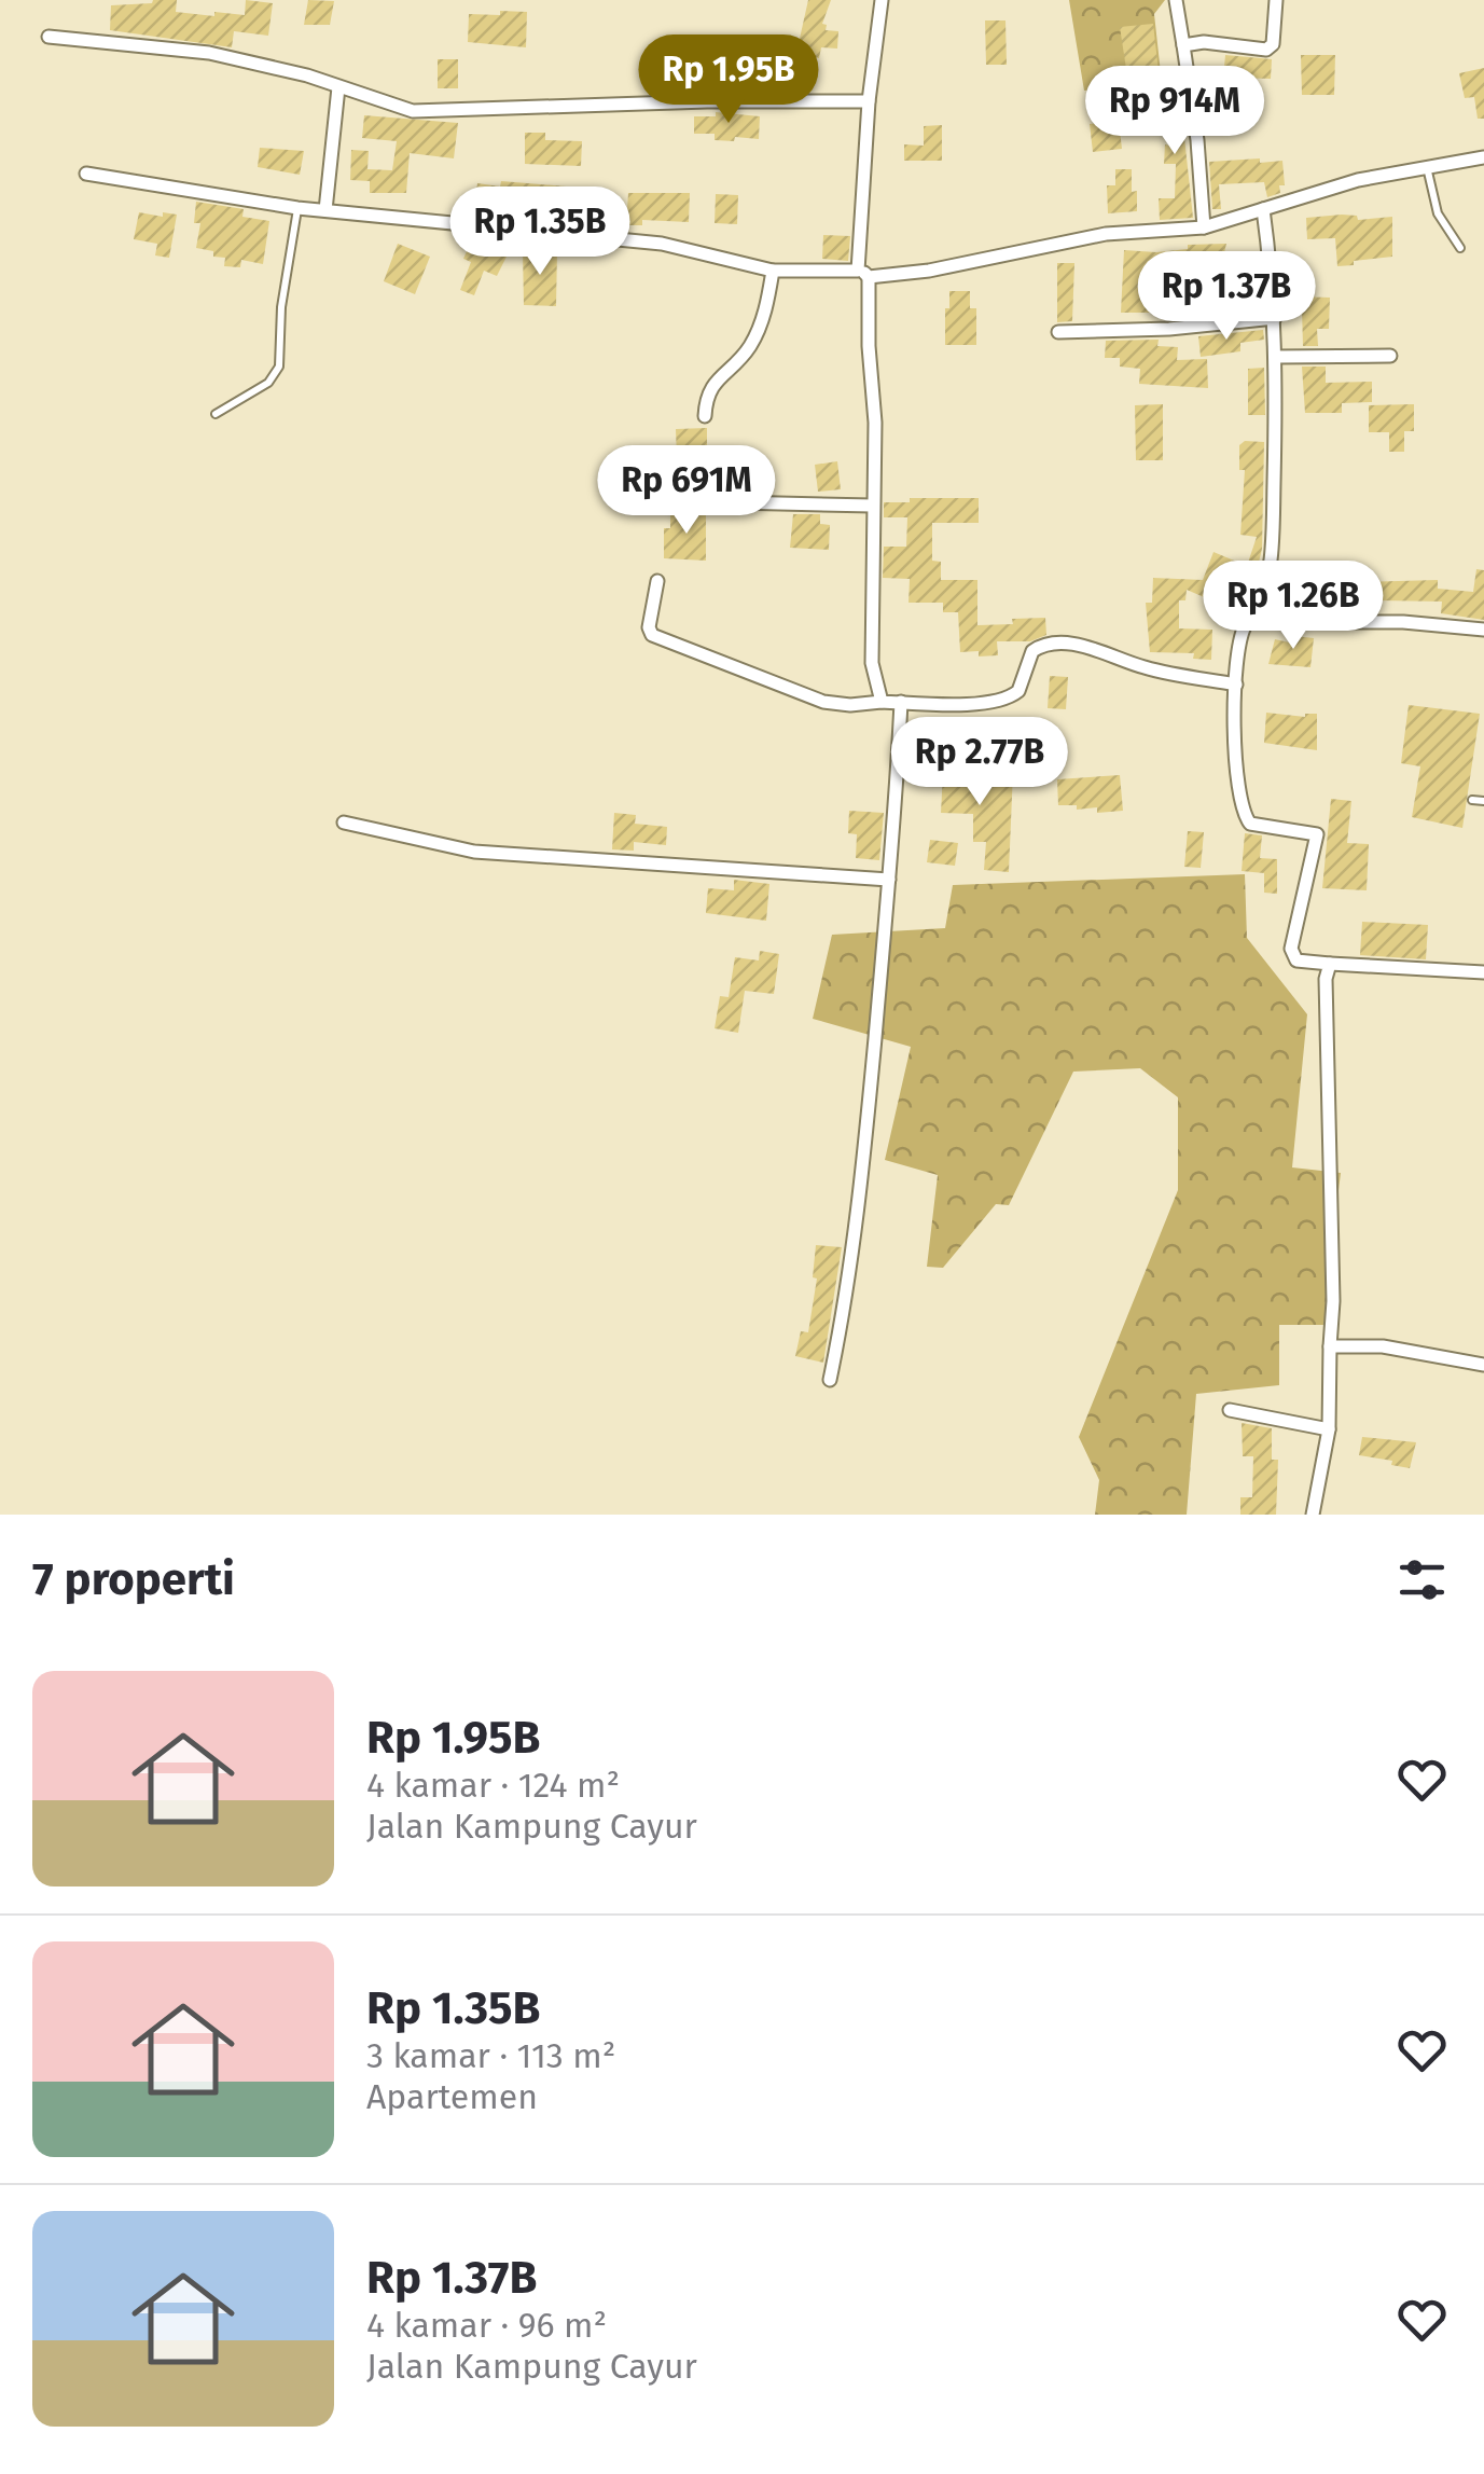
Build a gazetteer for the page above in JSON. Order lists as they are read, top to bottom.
{
  "page": {
    "price": [
      "Rp 1.95B",
      "Rp 914M",
      "Rp 1.35B",
      "Rp 1.37B",
      "Rp 691M",
      "Rp 1.26B",
      "Rp 2.77B"
    ],
    "heading": "7 properti",
    "list": [
      {
        "name": "Rp 1.95B",
        "note": "4 kamar · 124 m² · Jalan Kampung Cayur"
      },
      {
        "name": "Rp 1.35B",
        "note": "3 kamar · 113 m² · Apartemen"
      },
      {
        "name": "Rp 1.37B",
        "note": "4 kamar · 96 m² · Jalan Kampung Cayur"
      }
    ]
  }
}
